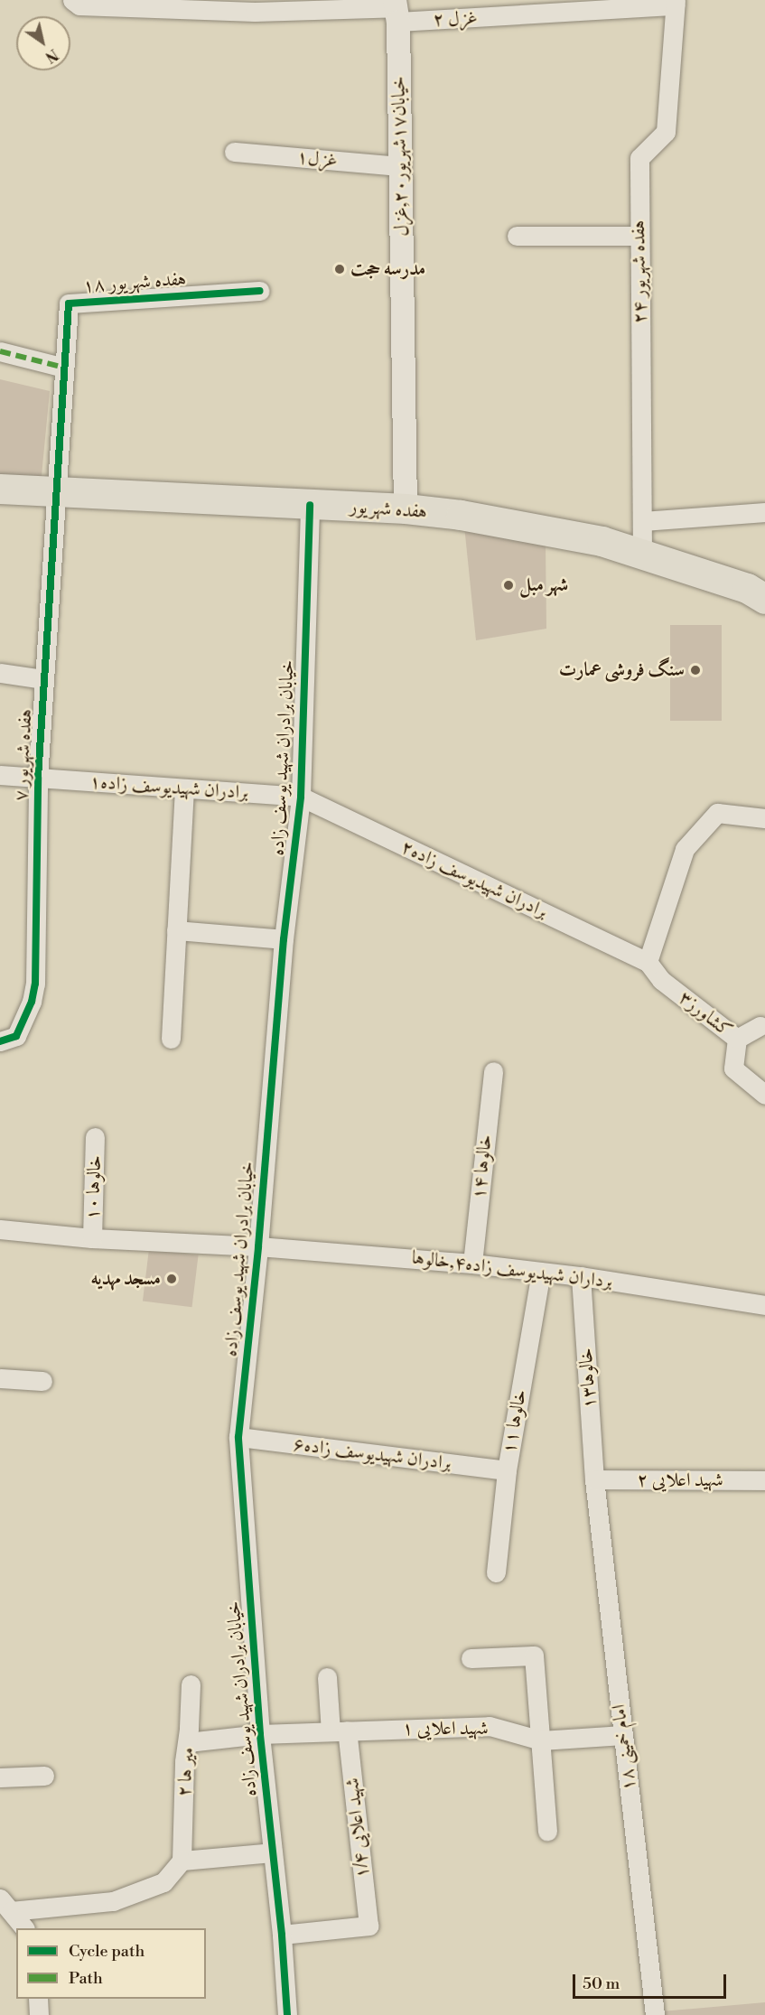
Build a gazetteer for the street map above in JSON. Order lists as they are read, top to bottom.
{
  "streets": {
    "main road": ["هفده شهریور"],
    "street": [
      "غزل ۲",
      "خیابان۱۷شهریور۲۰,غزل",
      "غزل۱",
      "هفده شهریور ۲۴",
      "هفده شهریور ۱۸",
      "هفده شهریور ۷",
      "خیابان برادران شهید یوسف زاده",
      "برادران شهیدیوسف زاده۱",
      "برادران شهیدیوسف زاده۲",
      "کشاورز۳",
      "خالوها ۱۴",
      "خالوها ۱۰",
      "برداران شهیدیوسف زاده۴,خالوها",
      "خالوها۱۳",
      "خالوها ۱۱",
      "برادران شهیدیوسف زاده۶",
      "شهید اعلایی ۲",
      "شهید اعلایی ۱",
      "امام خمینی ۱۸",
      "میر ها ۲",
      "شهید اعلایی ۱/۴"
    ]
  },
  "crossings": [
    ["غزل ۲", "خیابان۱۷شهریور۲۰,غزل"],
    ["غزل ۲", "هفده شهریور ۲۴"],
    ["خیابان۱۷شهریور۲۰,غزل", "غزل۱"],
    ["خیابان۱۷شهریور۲۰,غزل", "هفده شهریور"],
    ["هفده شهریور ۲۴", "هفده شهریور"],
    ["هفده شهریور ۱۸", "هفده شهریور"],
    ["هفده شهریور ۱۸", "هفده شهریور ۷"],
    ["هفده شهریور", "هفده شهریور ۷"],
    ["هفده شهریور", "خیابان برادران شهید یوسف زاده"],
    ["هفده شهریور ۷", "برادران شهیدیوسف زاده۱"],
    ["خیابان برادران شهید یوسف زاده", "برادران شهیدیوسف زاده۱"],
    ["خیابان برادران شهید یوسف زاده", "برادران شهیدیوسف زاده۲"],
    ["خیابان برادران شهید یوسف زاده", "برداران شهیدیوسف زاده۴,خالوها"],
    ["خیابان برادران شهید یوسف زاده", "برادران شهیدیوسف زاده۶"],
    ["خیابان برادران شهید یوسف زاده", "شهید اعلایی ۱"],
    ["خیابان برادران شهید یوسف زاده", "شهید اعلایی ۱/۴"],
    ["برادران شهیدیوسف زاده۱", "برادران شهیدیوسف زاده۲"],
    ["برادران شهیدیوسف زاده۲", "کشاورز۳"],
    ["خالوها ۱۴", "برداران شهیدیوسف زاده۴,خالوها"],
    ["خالوها ۱۰", "برداران شهیدیوسف زاده۴,خالوها"],
    ["برداران شهیدیوسف زاده۴,خالوها", "خالوها۱۳"],
    ["برداران شهیدیوسف زاده۴,خالوها", "خالوها ۱۱"],
    ["خالوها۱۳", "شهید اعلایی ۲"],
    ["خالوها۱۳", "امام خمینی ۱۸"],
    ["خالوها ۱۱", "برادران شهیدیوسف زاده۶"],
    ["شهید اعلایی ۲", "امام خمینی ۱۸"],
    ["شهید اعلایی ۱", "امام خمینی ۱۸"],
    ["شهید اعلایی ۱", "میر ها ۲"],
    ["شهید اعلایی ۱", "شهید اعلایی ۱/۴"]
  ],
  "places": [
    "مدرسه حجت",
    "شهر مبل",
    "سنگ فروشی عمارت",
    "مسجد مهدیه"
  ],
  "legend": ["Cycle path", "Path"],
  "scale_bar": "50 m",
  "north": "bottom right"
}
